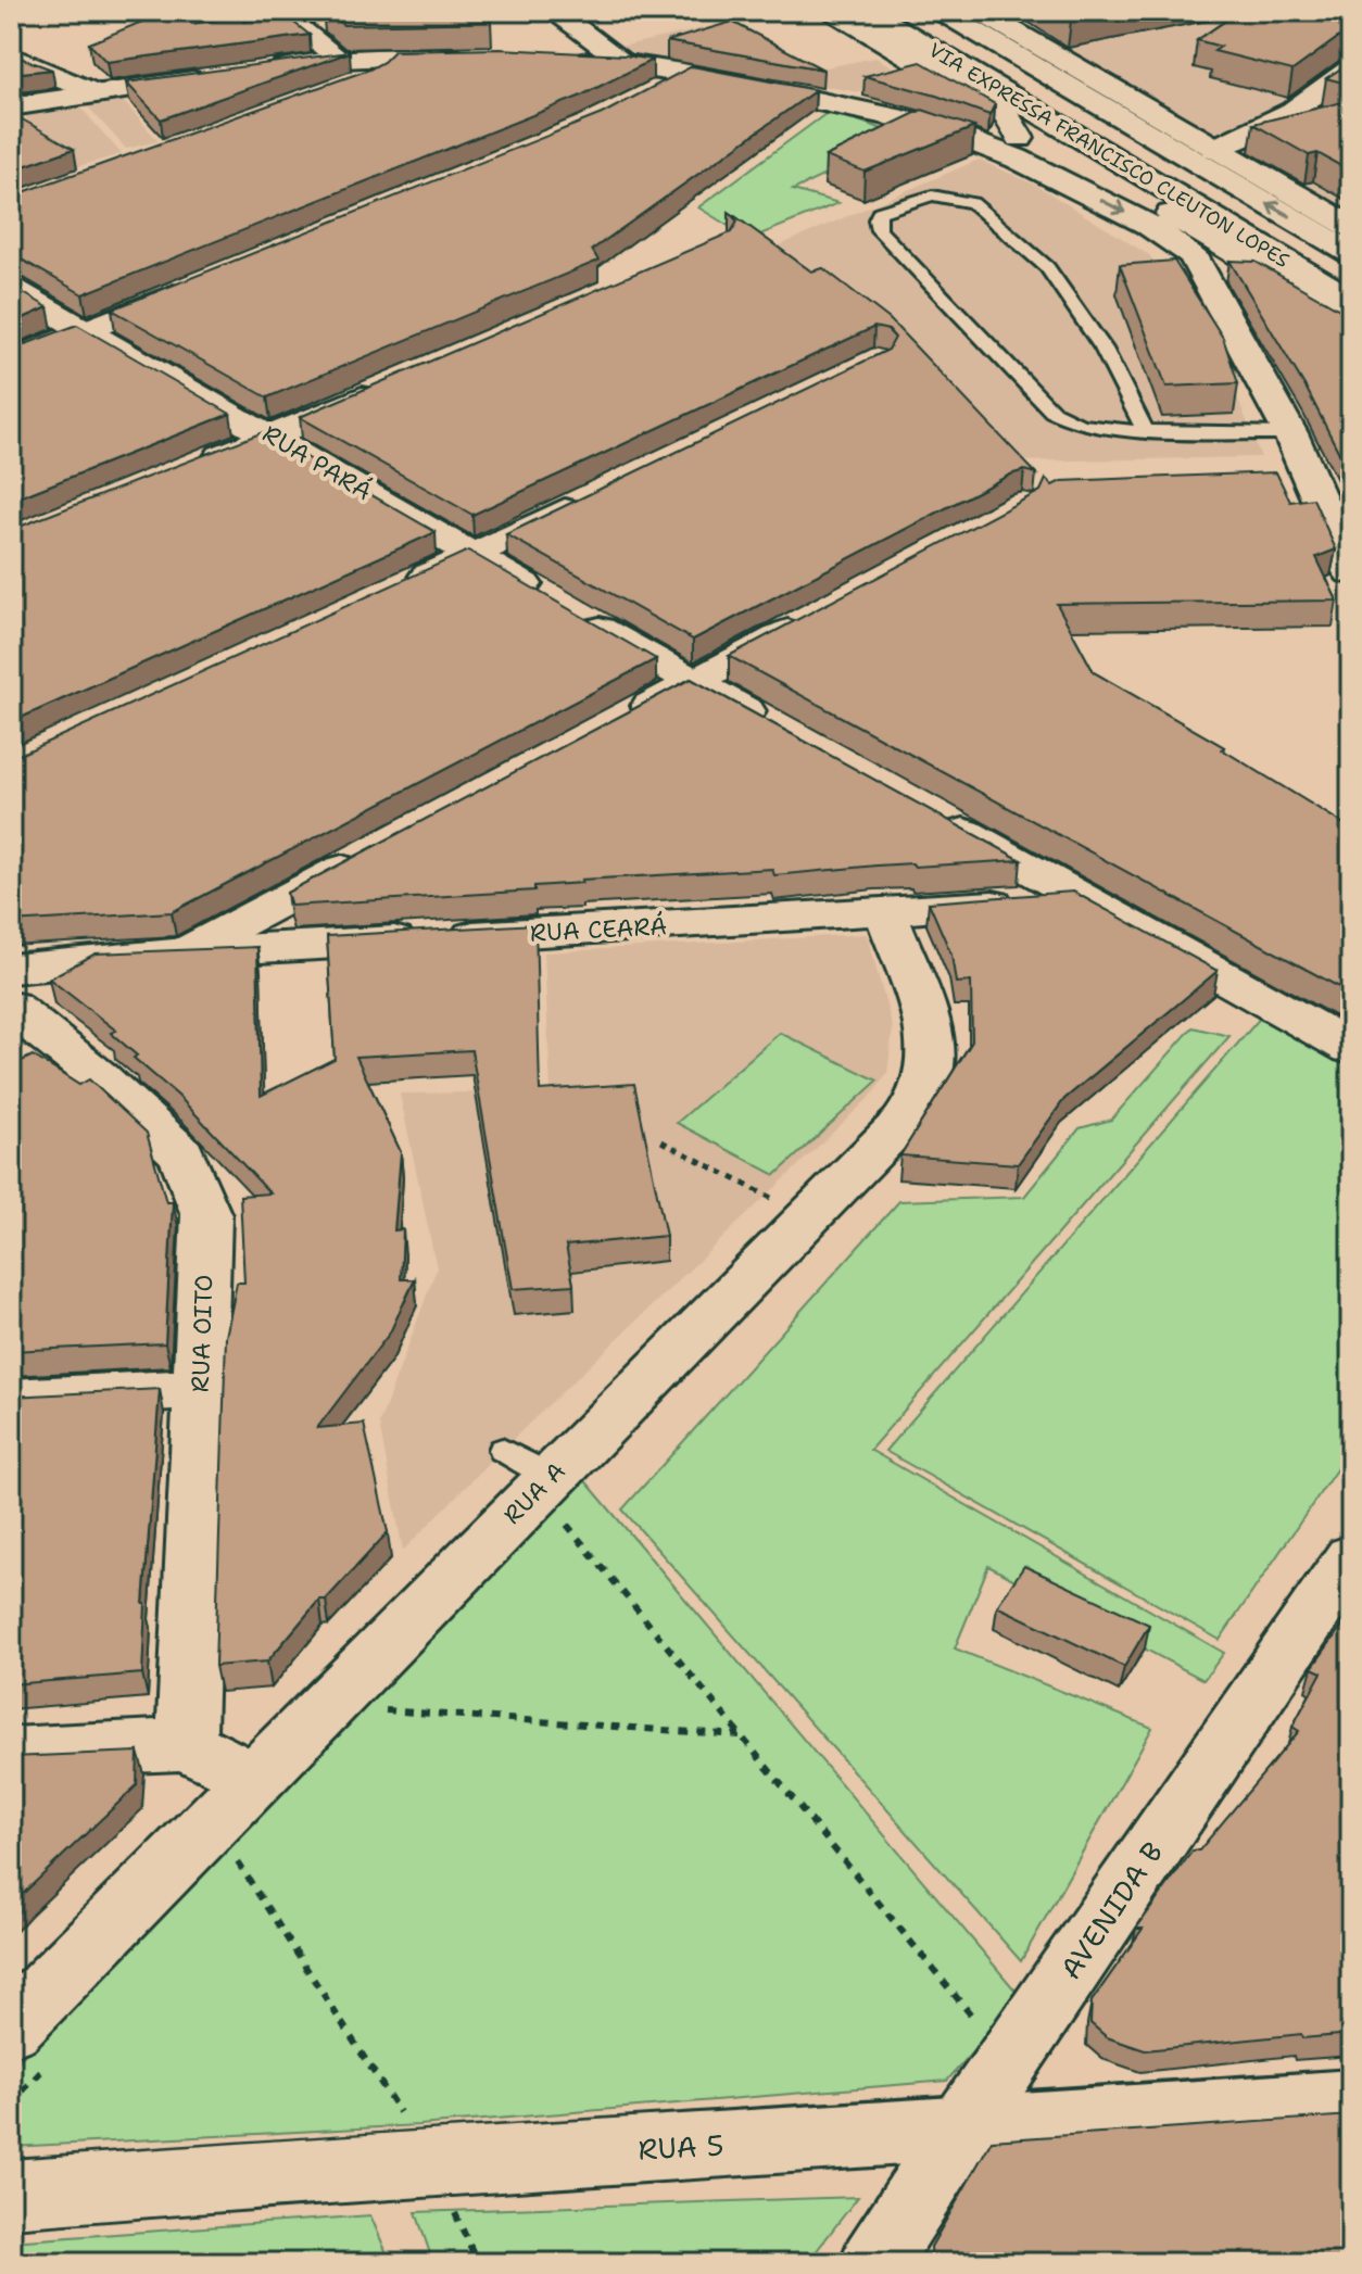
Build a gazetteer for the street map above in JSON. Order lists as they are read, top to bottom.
{
  "streets": {
    "main road": [
      "VIA EXPRESSA FRANCISCO CLEUTON LOPES",
      "RUA PARÁ",
      "RUA CEARÁ",
      "RUA OITO",
      "RUA A",
      "AVENIDA B",
      "RUA 5"
    ]
  },
  "crossings": [
    ["RUA CEARÁ", "RUA A"],
    ["AVENIDA B", "RUA 5"]
  ]
}
